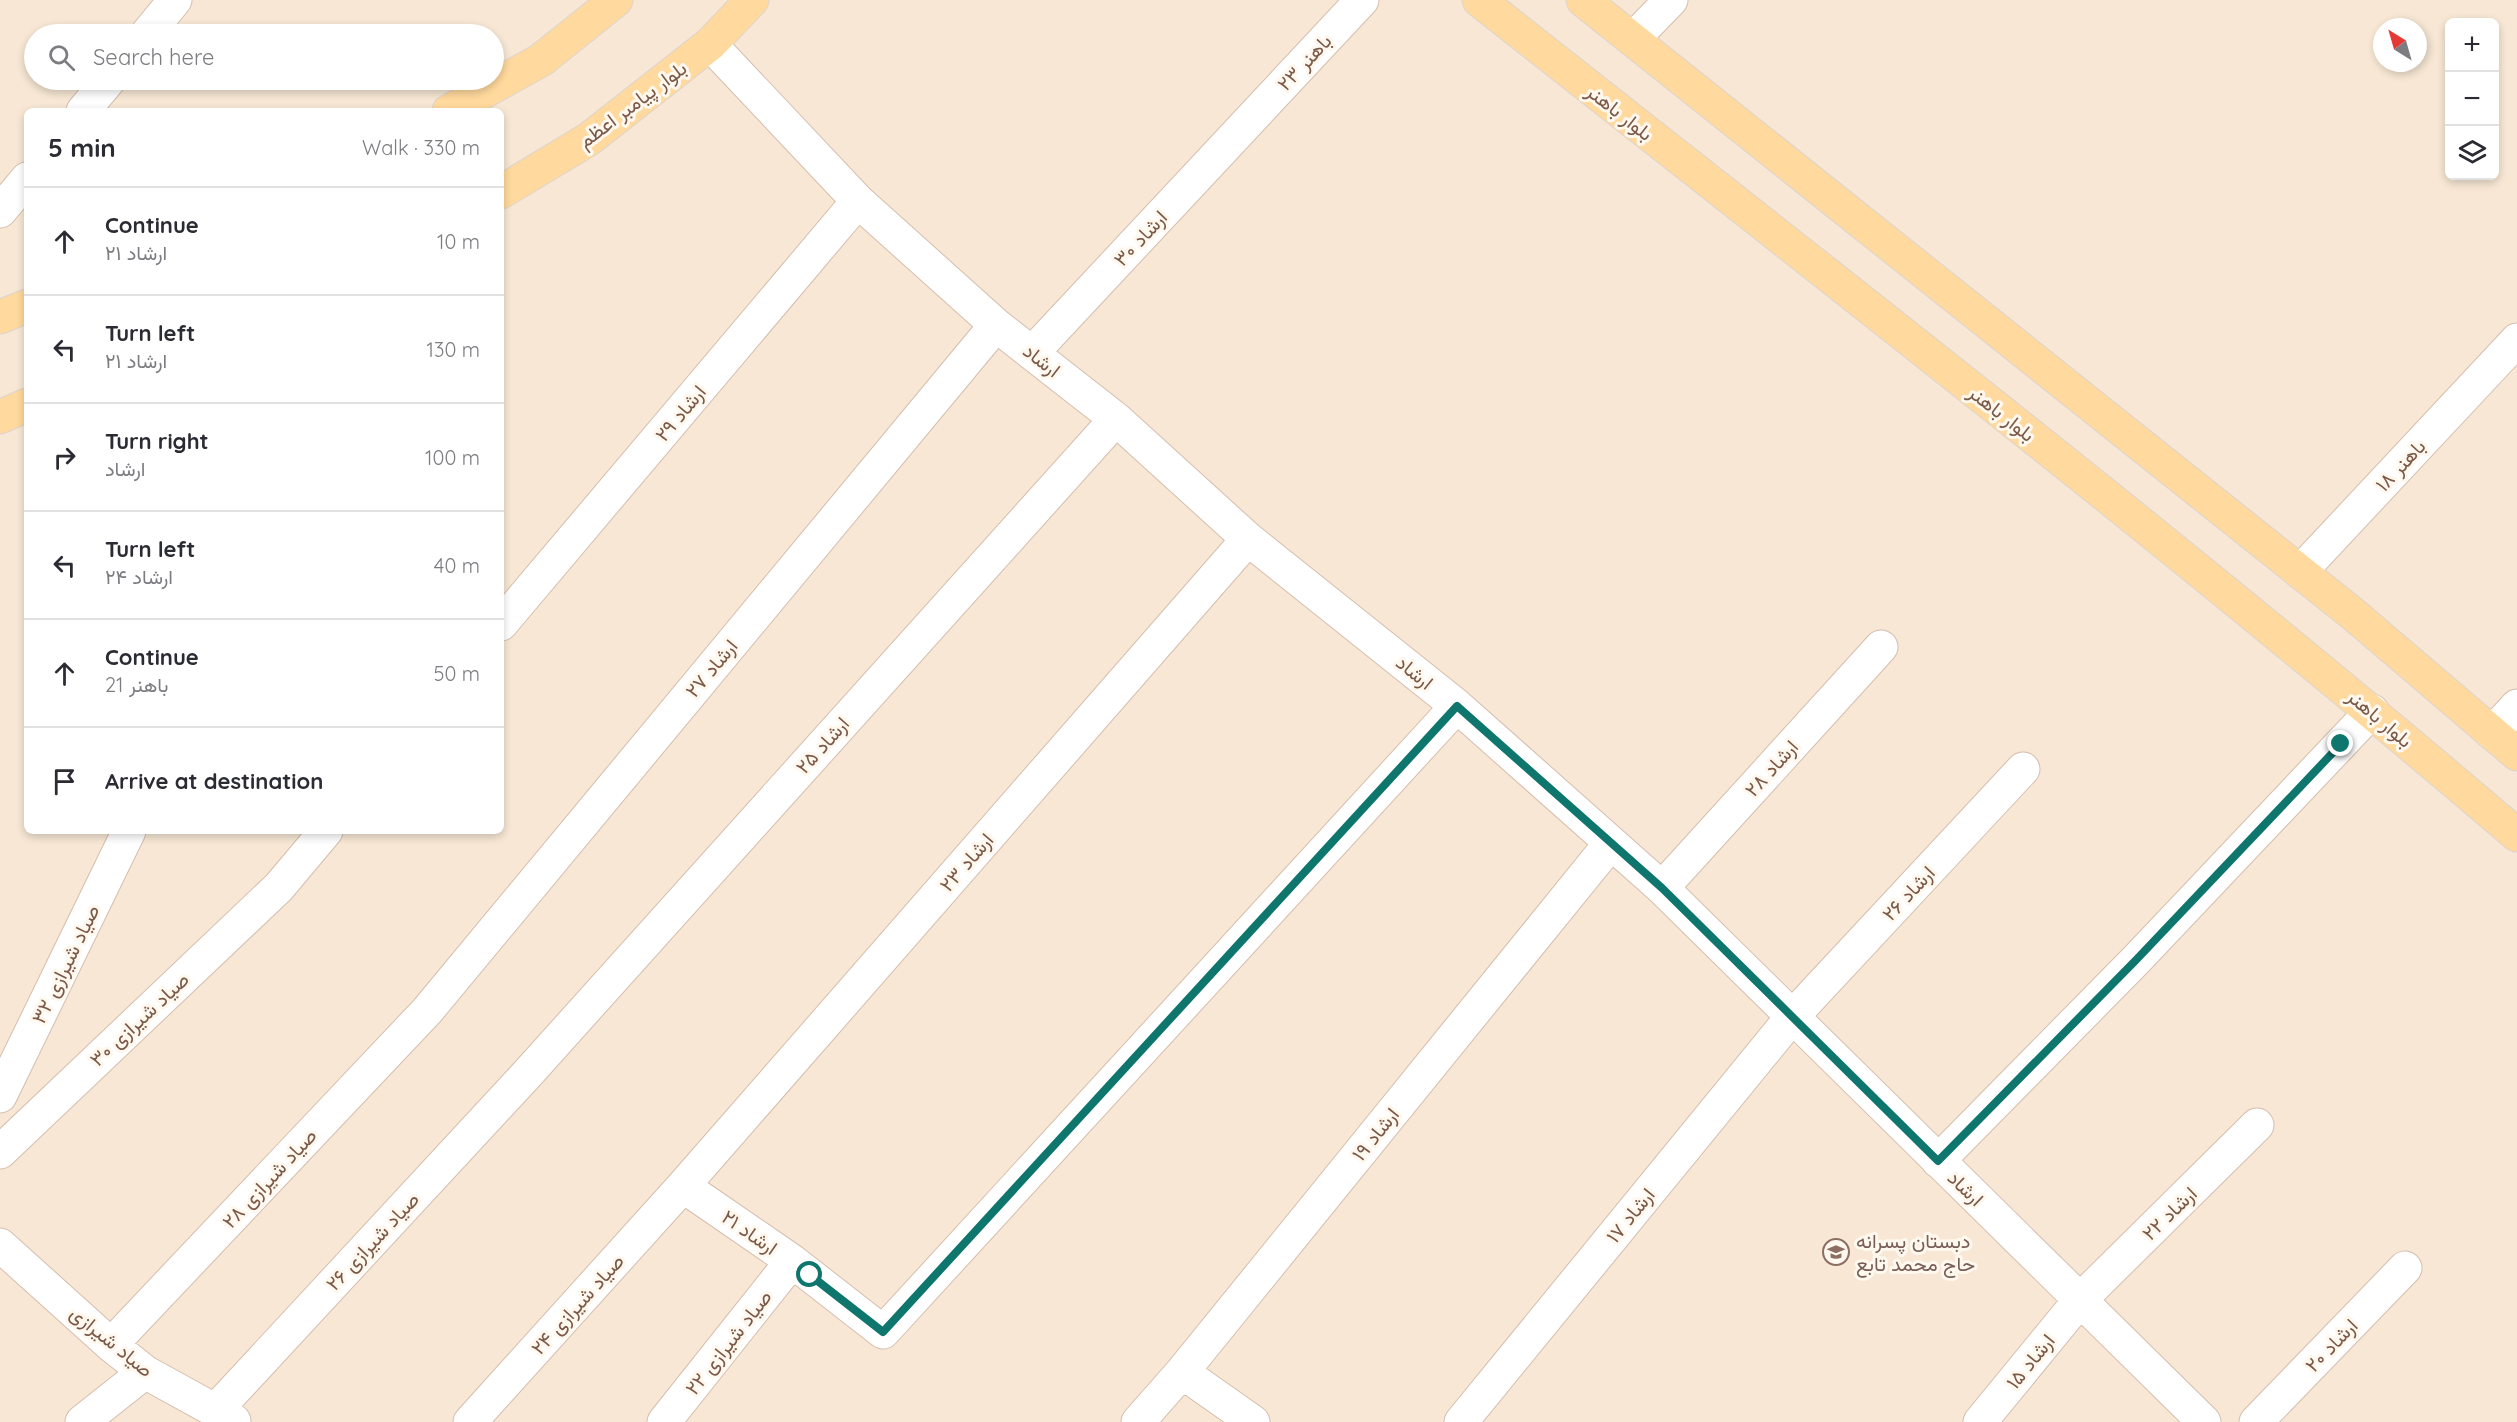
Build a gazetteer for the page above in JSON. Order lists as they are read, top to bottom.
{
  "streets": {
    "main road": ["بلوار پیامبر اعظم", "بلوار باهنر"],
    "street": [
      "باهنر ۲۳",
      "ارشاد ۳۰",
      "ارشاد",
      "ارشاد ۲۹",
      "باهنر ۱۸",
      "ارشاد ۲۷",
      "ارشاد ۲۵",
      "ارشاد ۲۸",
      "ارشاد ۲۳",
      "ارشاد ۲۶",
      "صیاد شیرازی ۳۲",
      "صیاد شیرازی ۳۰",
      "ارشاد ۱۹",
      "صیاد شیرازی ۲۸",
      "ارشاد ۲۲",
      "ارشاد ۱۷",
      "ارشاد ۲۱",
      "صیاد شیرازی ۲۶",
      "صیاد شیرازی ۲۴",
      "صیاد شیرازی",
      "صیاد شیرازی ۲۲",
      "ارشاد ۲۰",
      "ارشاد ۱۵"
    ]
  },
  "crossings": [
    ["باهنر ۲۳", "ارشاد ۳۰"],
    ["بلوار پیامبر اعظم", "ارشاد"],
    ["ارشاد ۳۰", "ارشاد"],
    ["ارشاد", "ارشاد ۲۹"],
    ["ارشاد", "ارشاد ۲۷"],
    ["ارشاد", "ارشاد ۲۵"],
    ["ارشاد", "ارشاد ۲۸"],
    ["ارشاد", "ارشاد ۲۳"],
    ["ارشاد", "ارشاد ۲۶"],
    ["ارشاد", "ارشاد ۱۹"],
    ["ارشاد", "ارشاد ۲۲"],
    ["ارشاد", "ارشاد ۱۷"],
    ["ارشاد", "ارشاد ۲۱"],
    ["ارشاد", "ارشاد ۱۵"],
    ["ارشاد ۲۷", "صیاد شیرازی ۲۸"],
    ["ارشاد ۲۵", "صیاد شیرازی ۲۶"],
    ["ارشاد ۲۳", "ارشاد ۲۱"],
    ["ارشاد ۲۳", "صیاد شیرازی ۲۴"],
    ["ارشاد ۲۶", "ارشاد ۱۷"],
    ["صیاد شیرازی ۲۸", "صیاد شیرازی"],
    ["ارشاد ۲۲", "ارشاد ۱۵"],
    ["ارشاد ۲۱", "صیاد شیرازی ۲۴"],
    ["ارشاد ۲۱", "صیاد شیرازی ۲۲"],
    ["صیاد شیرازی ۲۶", "صیاد شیرازی"]
  ],
  "places": {
    "school or university": ["دبستان پسرانه حاج محمد تابع"]
  },
  "north": "top left",
  "page": {
    "map_buttons": ["+", "−"],
    "search": "Search here",
    "heading": ["5 min", "Walk · 330 m"],
    "list": [
      ["Continue", "ارشاد ۲۱", "10 m"],
      ["Turn left", "ارشاد ۲۱", "130 m"],
      ["Turn right", "ارشاد", "100 m"],
      ["Turn left", "ارشاد ۲۴", "40 m"],
      ["Continue", "باهنر 21", "50 m"],
      "Arrive at destination"
    ]
  }
}
